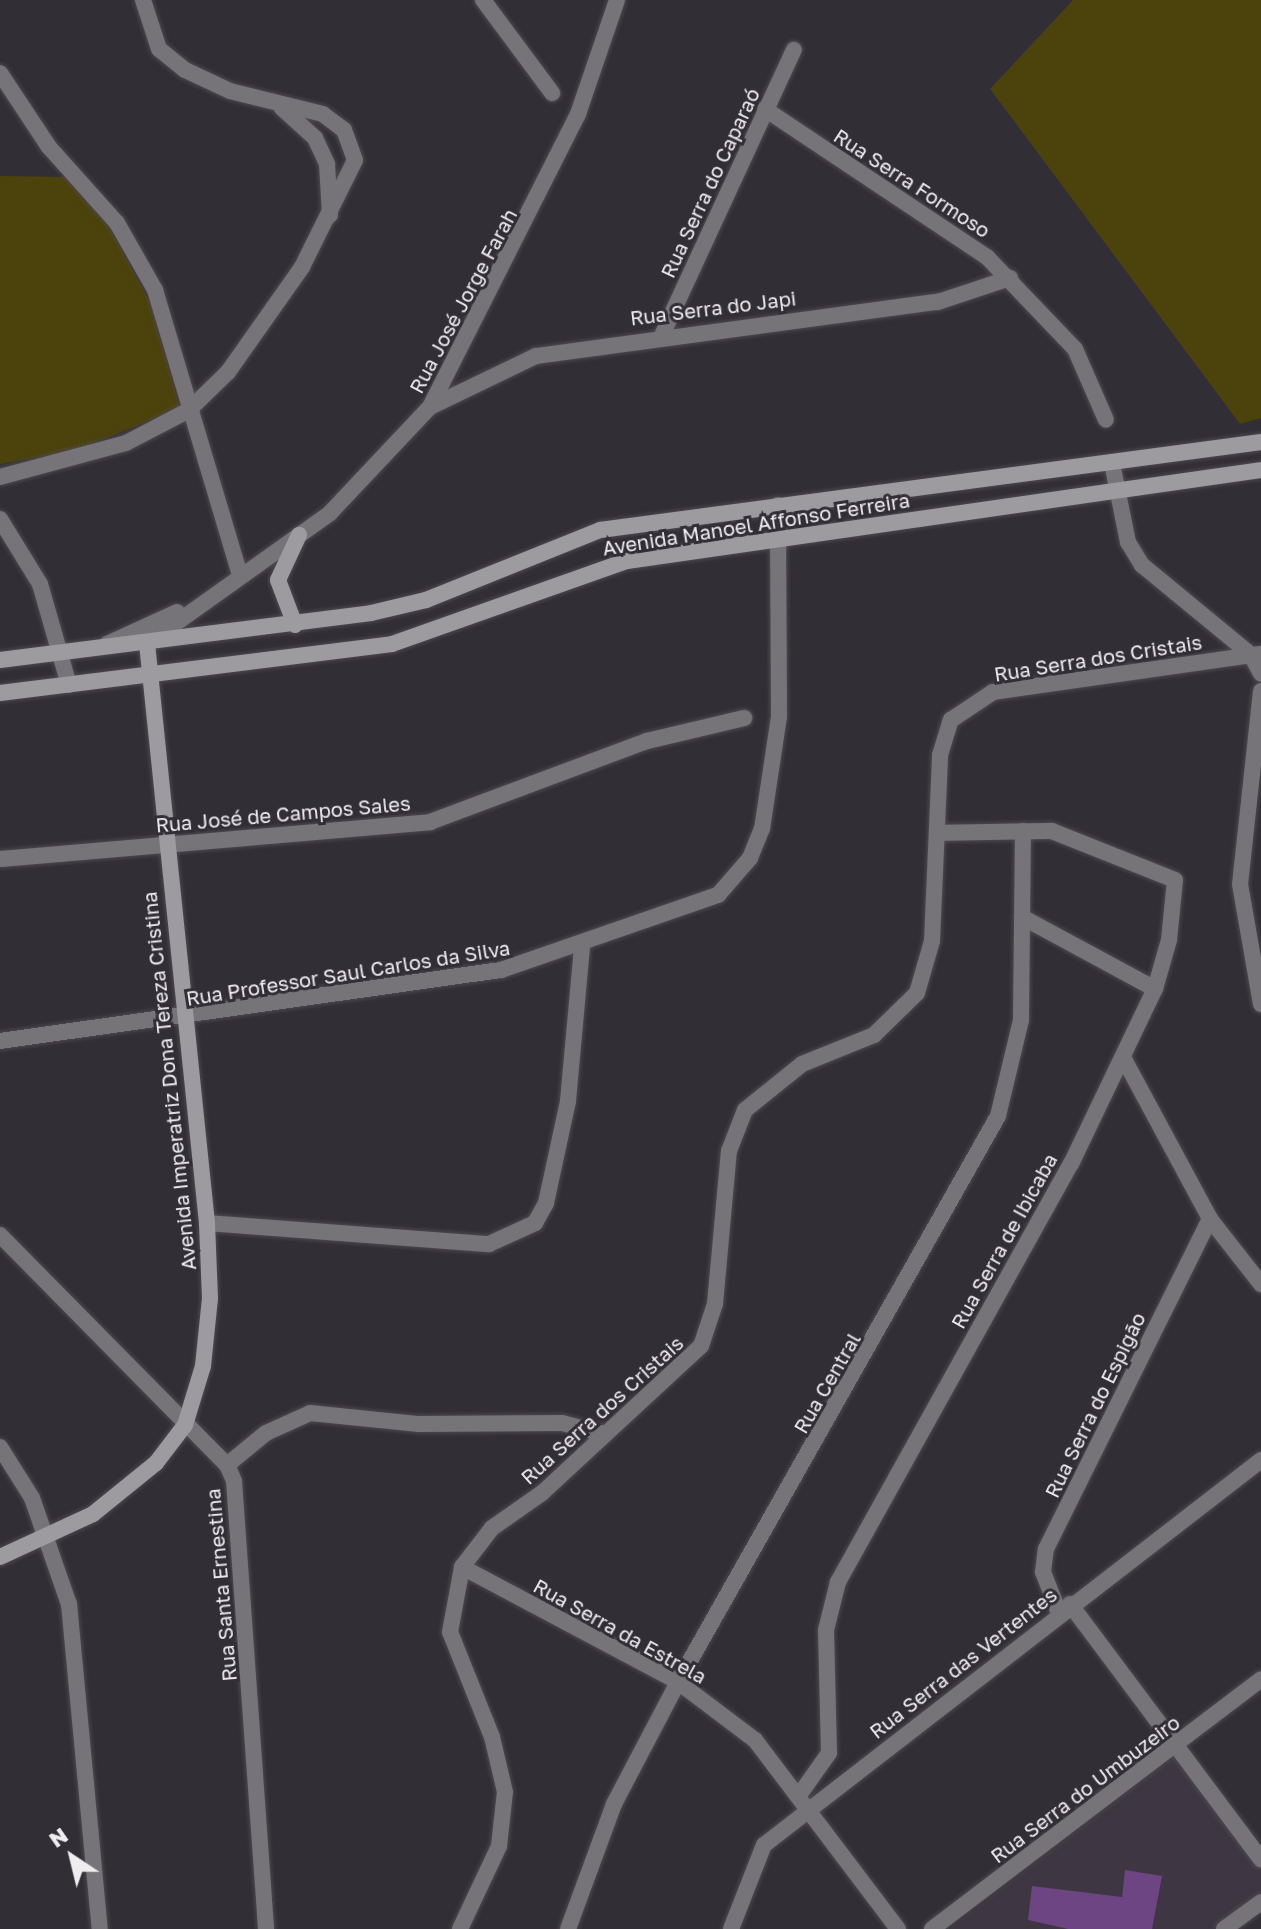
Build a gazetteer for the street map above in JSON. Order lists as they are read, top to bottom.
{
  "streets": {
    "main road": ["Avenida Manoel Affonso Ferreira", "Avenida Imperatriz Dona Tereza Cristina"],
    "street": [
      "Rua Serra do Caparaó",
      "Rua Serra Formoso",
      "Rua José Jorge Farah",
      "Rua Serra do Japi",
      "Rua Serra dos Cristais",
      "Rua José de Campos Sales",
      "Rua Professor Saul Carlos da Silva",
      "Rua Serra de Ibicaba",
      "Rua Central",
      "Rua Serra do Espigão",
      "Rua Santa Ernestina",
      "Rua Serra da Estrela",
      "Rua Serra das Vertentes",
      "Rua Serra do Umbuzeiro"
    ]
  },
  "crossings": [
    ["Rua Serra do Caparaó", "Rua Serra Formoso"],
    ["Rua Serra do Caparaó", "Rua Serra do Japi"],
    ["Rua Serra Formoso", "Rua Serra do Japi"],
    ["Rua José Jorge Farah", "Rua Serra do Japi"],
    ["Rua José Jorge Farah", "Avenida Manoel Affonso Ferreira"],
    ["Rua José Jorge Farah", "Avenida Imperatriz Dona Tereza Cristina"],
    ["Avenida Manoel Affonso Ferreira", "Rua Professor Saul Carlos da Silva"],
    ["Avenida Manoel Affonso Ferreira", "Avenida Imperatriz Dona Tereza Cristina"],
    ["Rua Serra dos Cristais", "Rua Serra de Ibicaba"],
    ["Rua Serra dos Cristais", "Rua Serra da Estrela"],
    ["Rua José de Campos Sales", "Avenida Imperatriz Dona Tereza Cristina"],
    ["Rua Professor Saul Carlos da Silva", "Avenida Imperatriz Dona Tereza Cristina"],
    ["Avenida Imperatriz Dona Tereza Cristina", "Rua Santa Ernestina"],
    ["Rua Serra de Ibicaba", "Rua Central"],
    ["Rua Serra de Ibicaba", "Rua Serra da Estrela"],
    ["Rua Serra de Ibicaba", "Rua Serra das Vertentes"],
    ["Rua Central", "Rua Serra da Estrela"],
    ["Rua Serra do Espigão", "Rua Serra das Vertentes"],
    ["Rua Serra do Espigão", "Rua Serra do Umbuzeiro"],
    ["Rua Serra da Estrela", "Rua Serra das Vertentes"]
  ],
  "north": "top left"
}
